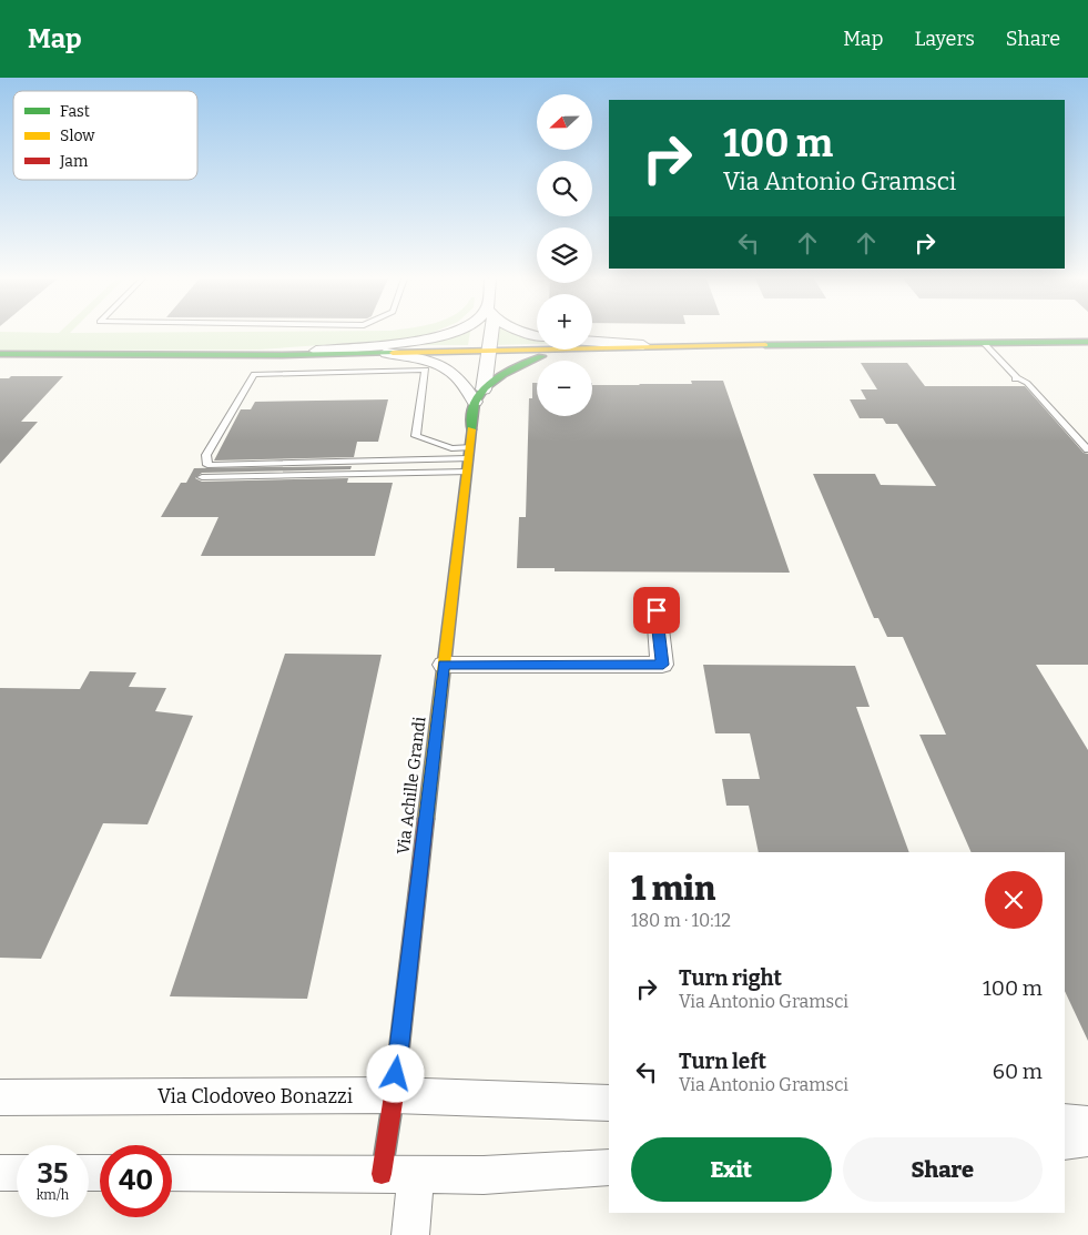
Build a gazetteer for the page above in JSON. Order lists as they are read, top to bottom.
{
  "streets": {
    "main road": ["Via Achille Grandi"],
    "street": ["Via Clodoveo Bonazzi"]
  },
  "crossings": [
    ["Via Achille Grandi", "Via Clodoveo Bonazzi"]
  ],
  "legend": ["Fast", "Slow", "Jam"],
  "north": "left",
  "page": {
    "header": "Map",
    "nav": ["Map", "Layers", "Share"],
    "map_buttons": ["+", "−"],
    "turn": ["100 m", "Via Antonio Gramsci"],
    "heading": ["1 min", "180 m · 10:12"],
    "list": [
      {
        "name": "Turn right",
        "note": "Via Antonio Gramsci",
        "value": "100 m"
      },
      {
        "name": "Turn left",
        "note": "Via Antonio Gramsci",
        "value": "60 m"
      }
    ],
    "buttons": ["Exit", "Share"],
    "speed": "35 km/h",
    "limit": "40"
  }
}
